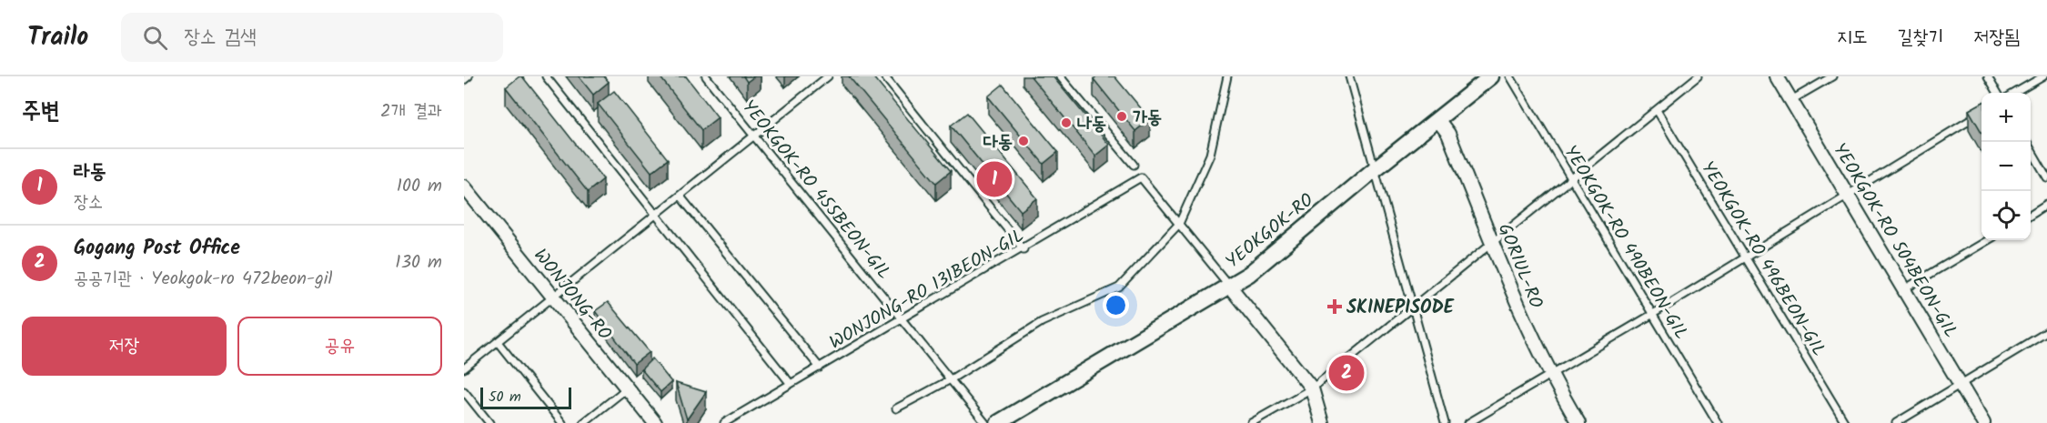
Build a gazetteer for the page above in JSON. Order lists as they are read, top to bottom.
{
  "streets": {
    "street": [
      "YEOKGOK-RO",
      "YEOKGOK-RO 504BEON-GIL",
      "GORIUL-RO",
      "WONJONG-RO"
    ],
    "lane": [
      "YEOKGOK-RO 455BEON-GIL",
      "YEOKGOK-RO 490BEON-GIL",
      "YEOKGOK-RO 496BEON-GIL",
      "WONJONG-RO 131BEON-GIL"
    ]
  },
  "crossings": [
    ["YEOKGOK-RO 455BEON-GIL", "WONJONG-RO 131BEON-GIL"],
    ["YEOKGOK-RO", "GORIUL-RO"]
  ],
  "places": {
    "other": ["가동", "나동", "다동"],
    "health": ["SKINEPISODE"]
  },
  "scale_bar": "50 m",
  "page": {
    "header": "Trailo",
    "search": "장소 검색",
    "nav": ["지도", "길찾기", "저장됨"],
    "heading": ["주변", "2개 결과"],
    "map_buttons": ["+", "−"],
    "list": [
      {
        "mark": "1",
        "name": "라동",
        "note": "장소",
        "value": "100 m"
      },
      {
        "mark": "2",
        "name": "Gogang Post Office",
        "note": "공공기관 · Yeokgok-ro 472beon-gil",
        "value": "130 m"
      }
    ],
    "pins": ["1", "2"],
    "buttons": ["저장", "공유"],
    "scale": "50 m"
  }
}
